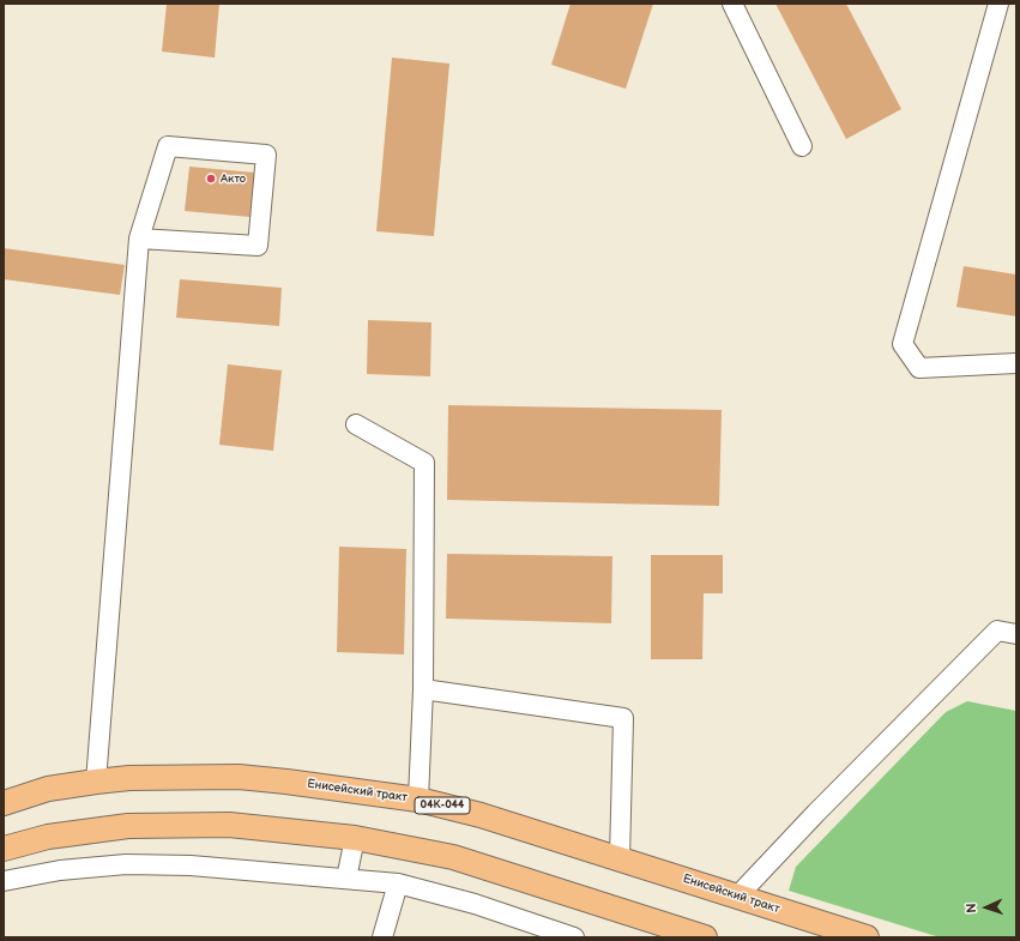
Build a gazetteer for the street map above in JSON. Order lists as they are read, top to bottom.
{
  "streets": {
    "main road": ["Енисейский тракт", "04К-044"]
  },
  "places": ["Акто"],
  "north": "left"
}
